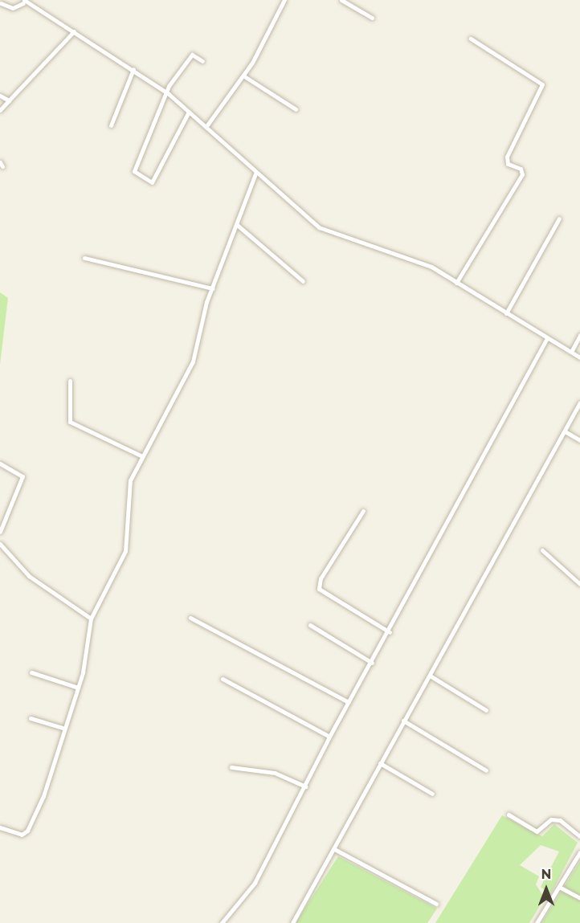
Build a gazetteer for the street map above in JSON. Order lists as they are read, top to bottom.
{
  "north": "top"
}
